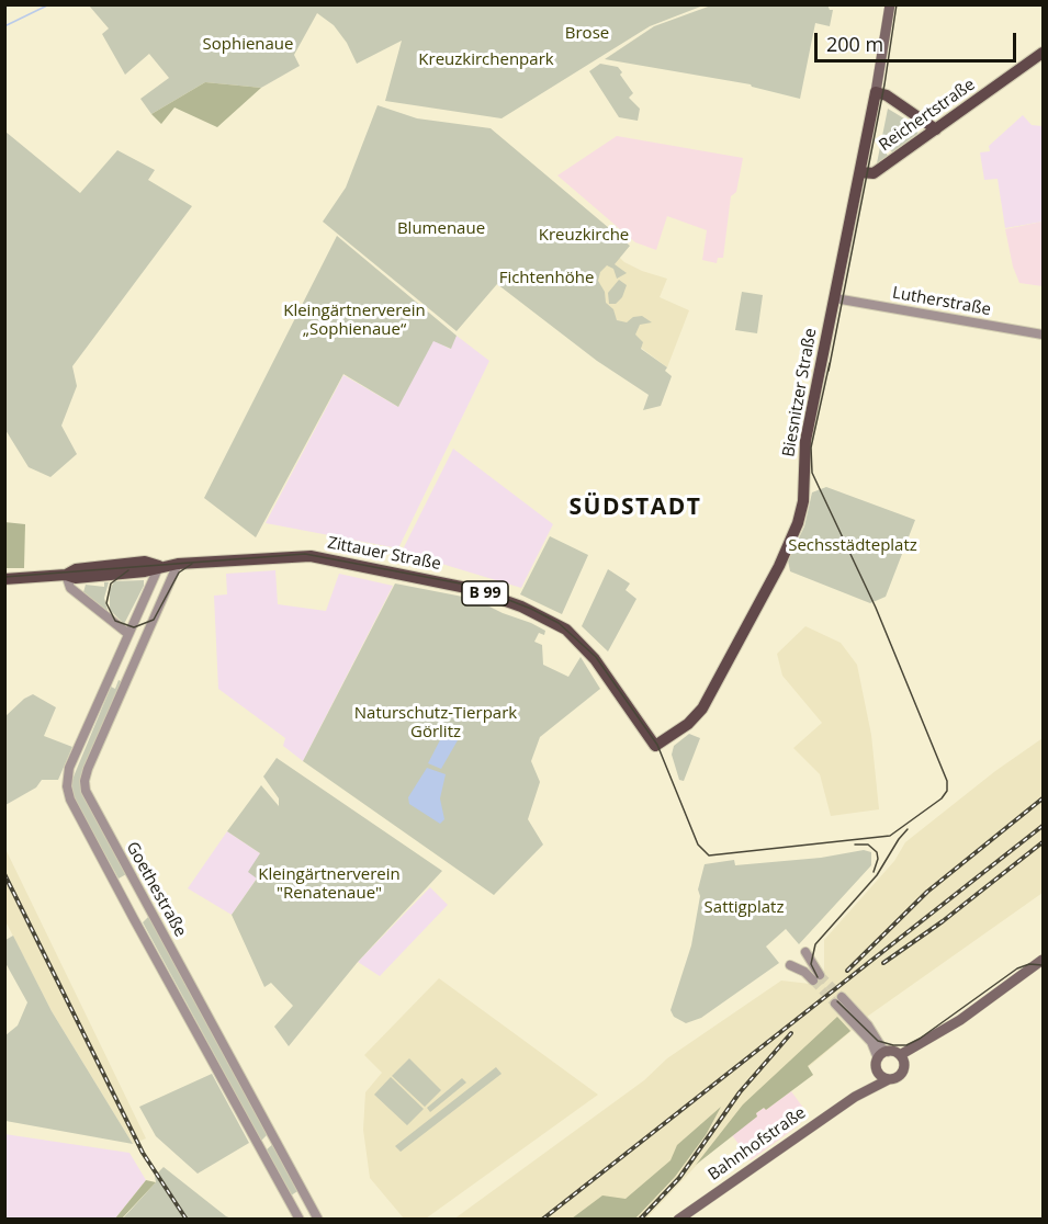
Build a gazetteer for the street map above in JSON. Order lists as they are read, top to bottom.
{
  "streets": {
    "main road": [
      "Reichertstraße",
      "Biesnitzer Straße",
      "Zittauer Straße",
      "B 99",
      "Bahnhofstraße"
    ],
    "street": ["Lutherstraße", "Goethestraße"]
  },
  "crossings": [
    ["Reichertstraße", "Biesnitzer Straße"],
    ["Lutherstraße", "Biesnitzer Straße"],
    ["Biesnitzer Straße", "Zittauer Straße"],
    ["Zittauer Straße", "Goethestraße"]
  ],
  "districts": ["SÜDSTADT"],
  "parks": [
    "Brose",
    "Sophienaue",
    "Kreuzkirchenpark",
    "Blumenaue",
    "Kreuzkirche",
    "Fichtenhöhe",
    "Kleingärtnerverein „Sophienaue“",
    "Sechsstädteplatz",
    "Naturschutz-Tierpark Görlitz",
    "Kleingärtnerverein \"Renatenaue\"",
    "Sattigplatz"
  ],
  "scale_bar": "200 m"
}
